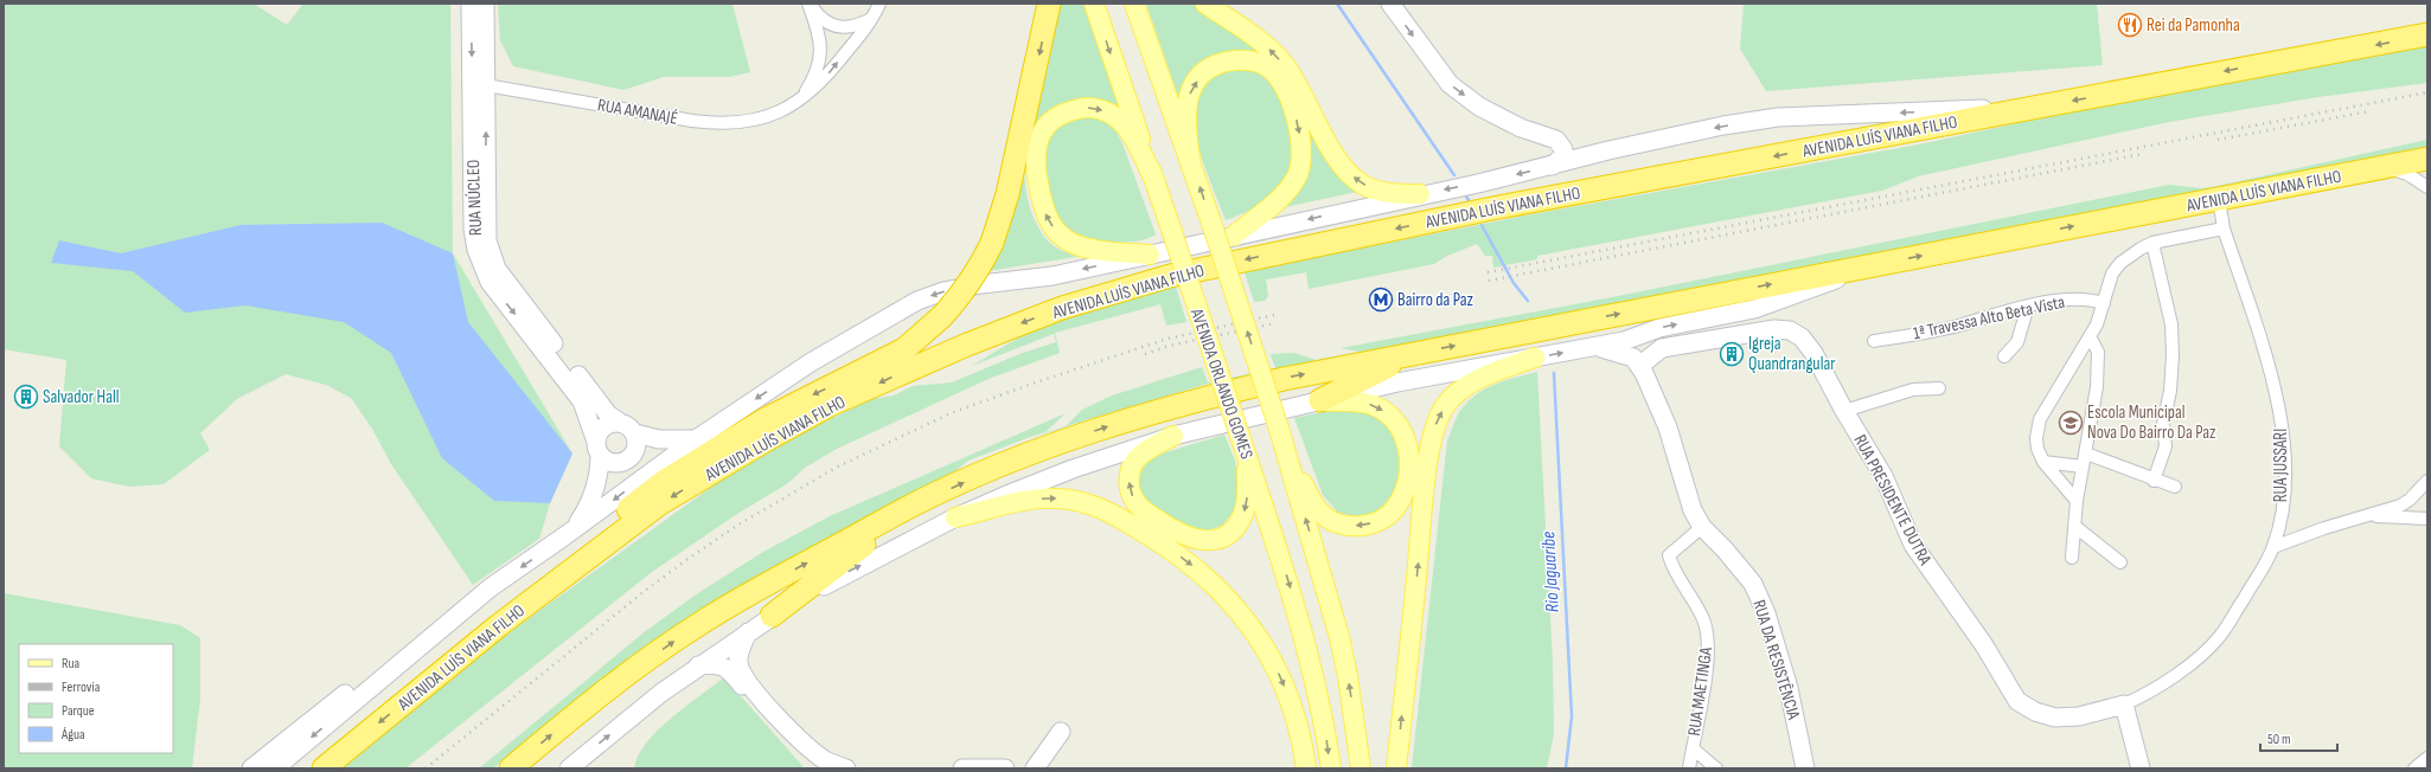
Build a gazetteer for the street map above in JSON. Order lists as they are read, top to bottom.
{
  "streets": {
    "highway": ["AVENIDA LUÍS VIANA FILHO"],
    "main road": [
      "RUA NÚCLEO",
      "AVENIDA ORLANDO GOMES",
      "RUA PRESIDENTE DUTRA",
      "RUA DA RESISTÊNCIA"
    ],
    "street": [
      "RUA AMANAJÉ",
      "1ª Travessa Alto Beta Vista",
      "RUA JUSSARI",
      "RUA MAETINGA"
    ]
  },
  "crossings": [
    ["RUA AMANAJÉ", "RUA NÚCLEO"],
    ["AVENIDA LUÍS VIANA FILHO", "RUA NÚCLEO"],
    ["AVENIDA LUÍS VIANA FILHO", "RUA JUSSARI"],
    ["RUA JUSSARI", "RUA PRESIDENTE DUTRA"],
    ["RUA PRESIDENTE DUTRA", "RUA DA RESISTÊNCIA"],
    ["RUA DA RESISTÊNCIA", "RUA MAETINGA"]
  ],
  "water": ["Rio Jaguaribe"],
  "places": {
    "restaurant": ["Rei da Pamonha"],
    "metro station": ["Bairro da Paz"],
    "building": ["Igreja Quandrangular", "Salvador Hall"],
    "school or university": ["Escola Municipal Nova Do Bairro Da Paz"]
  },
  "legend": [
    "Rua",
    "Ferrovia",
    "Parque",
    "Água"
  ],
  "scale_bar": "50 m"
}
